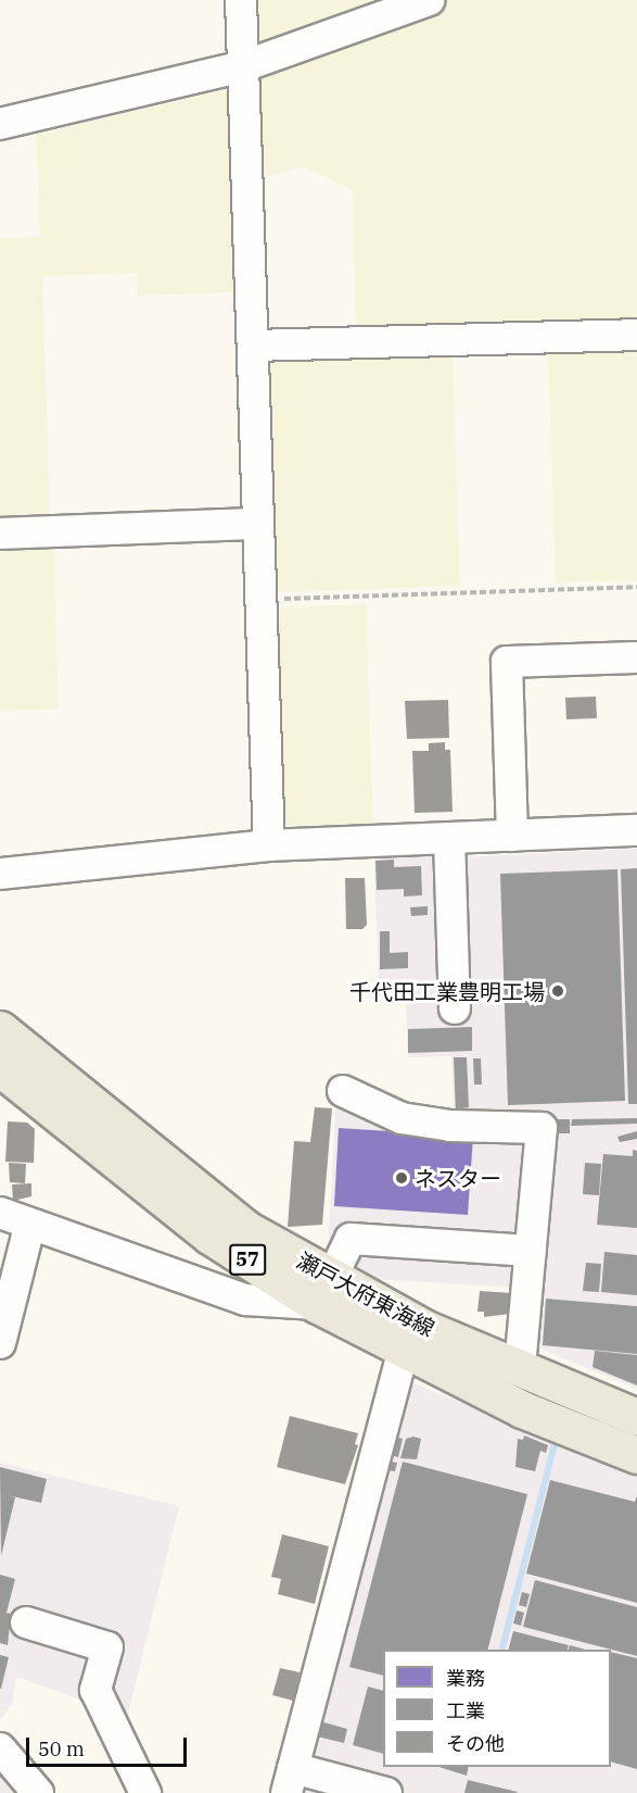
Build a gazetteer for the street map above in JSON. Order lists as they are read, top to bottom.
{
  "streets": {
    "main road": ["57", "瀬戸大府東海線"]
  },
  "places": ["千代田工業豊明工場", "ネスター"],
  "legend": ["業務", "工業", "その他"],
  "scale_bar": "50 m"
}
